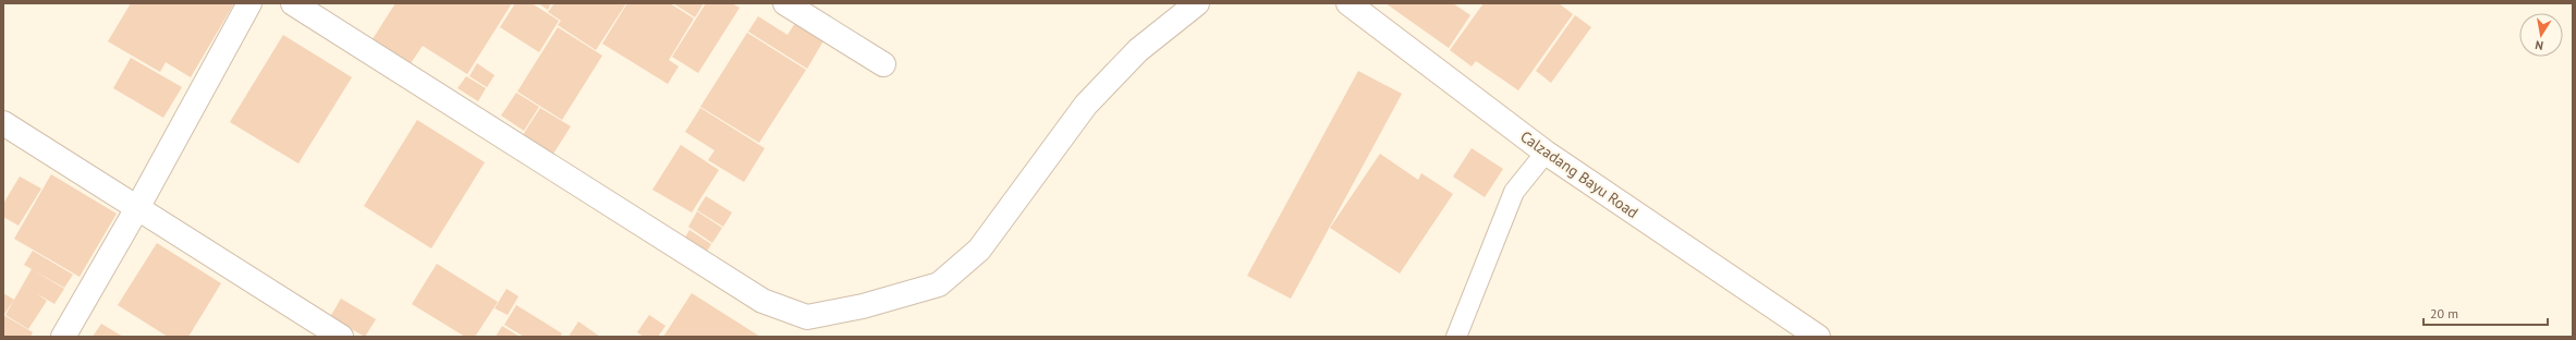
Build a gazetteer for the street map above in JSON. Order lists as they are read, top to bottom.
{
  "streets": {
    "street": ["Calzadang Bayu Road"]
  },
  "scale_bar": "20 m",
  "north": "bottom"
}
